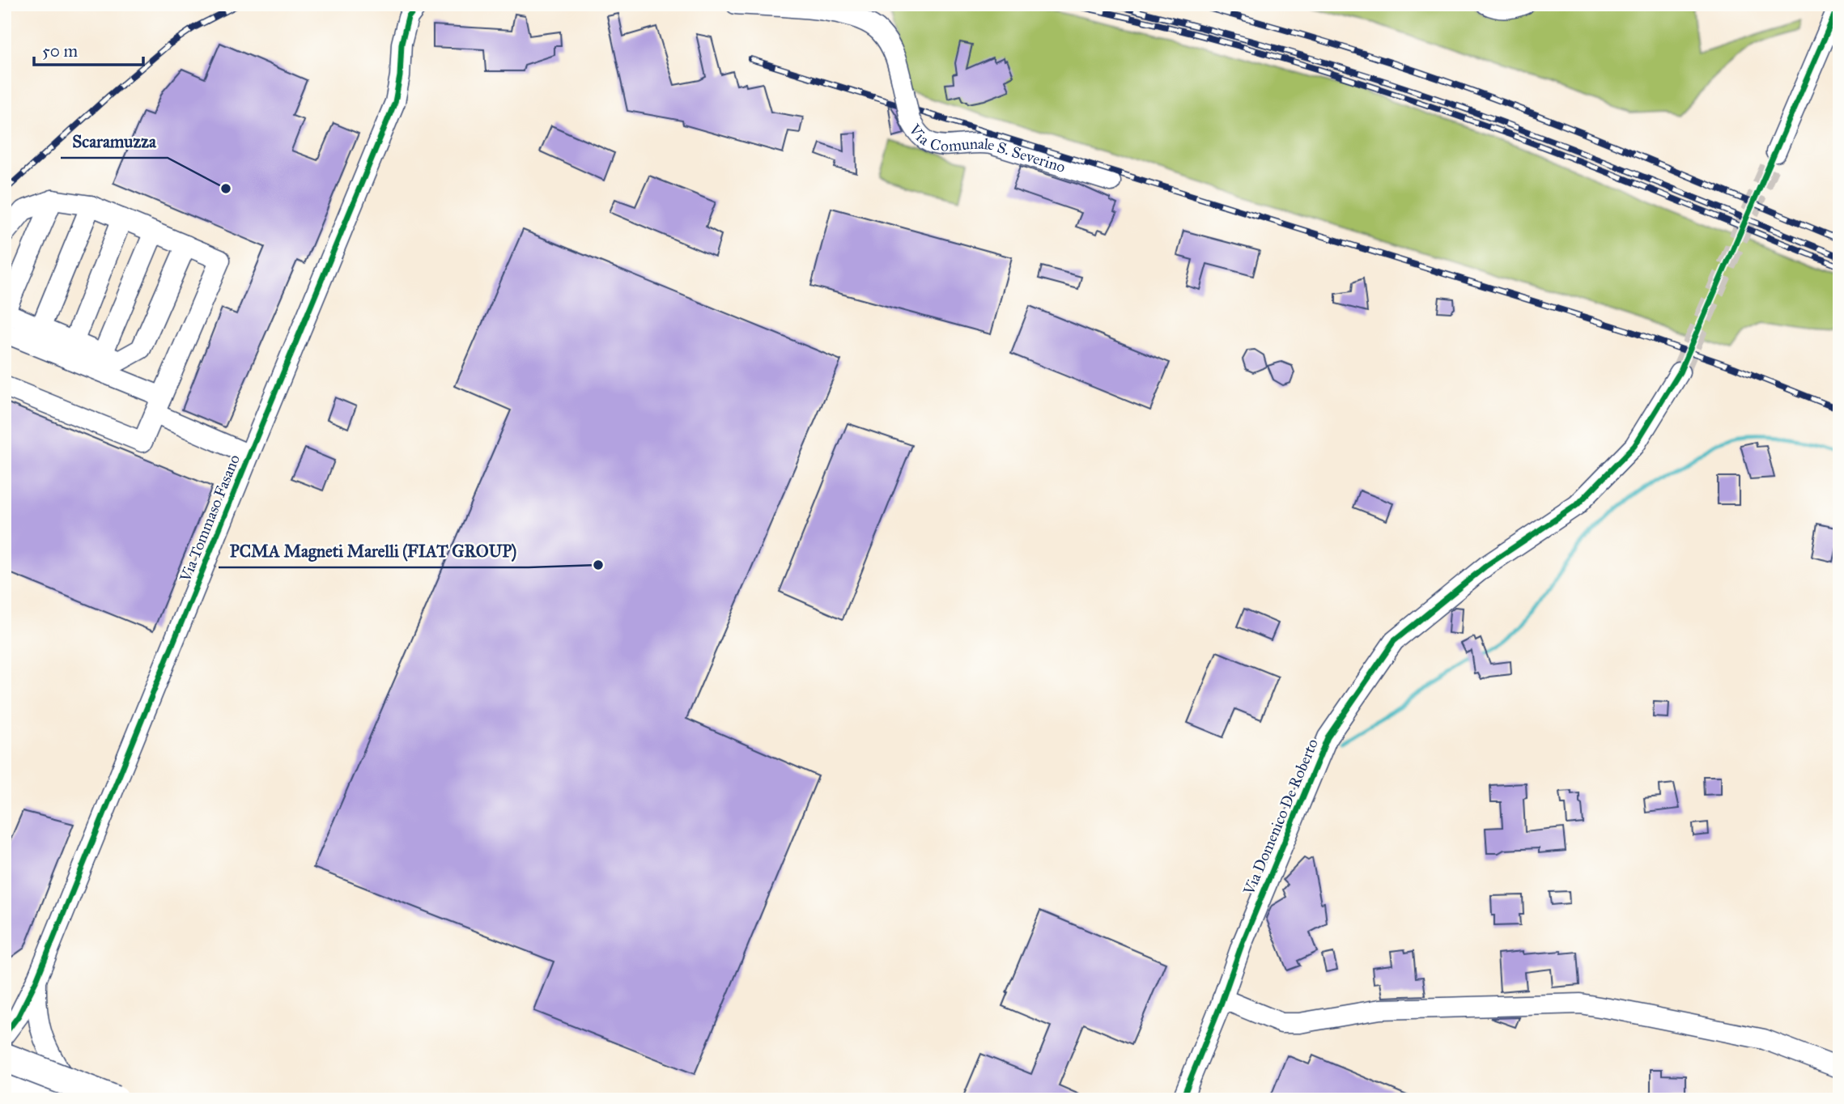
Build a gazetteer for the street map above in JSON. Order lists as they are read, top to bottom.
{
  "streets": {
    "street": ["Via Comunale S. Severino", "Via Tommaso Fasano", "Via Domenico De Roberto"]
  },
  "places": ["Scaramuzza", "PCMA Magneti Marelli (FIAT GROUP)"],
  "scale_bar": "50 m"
}
